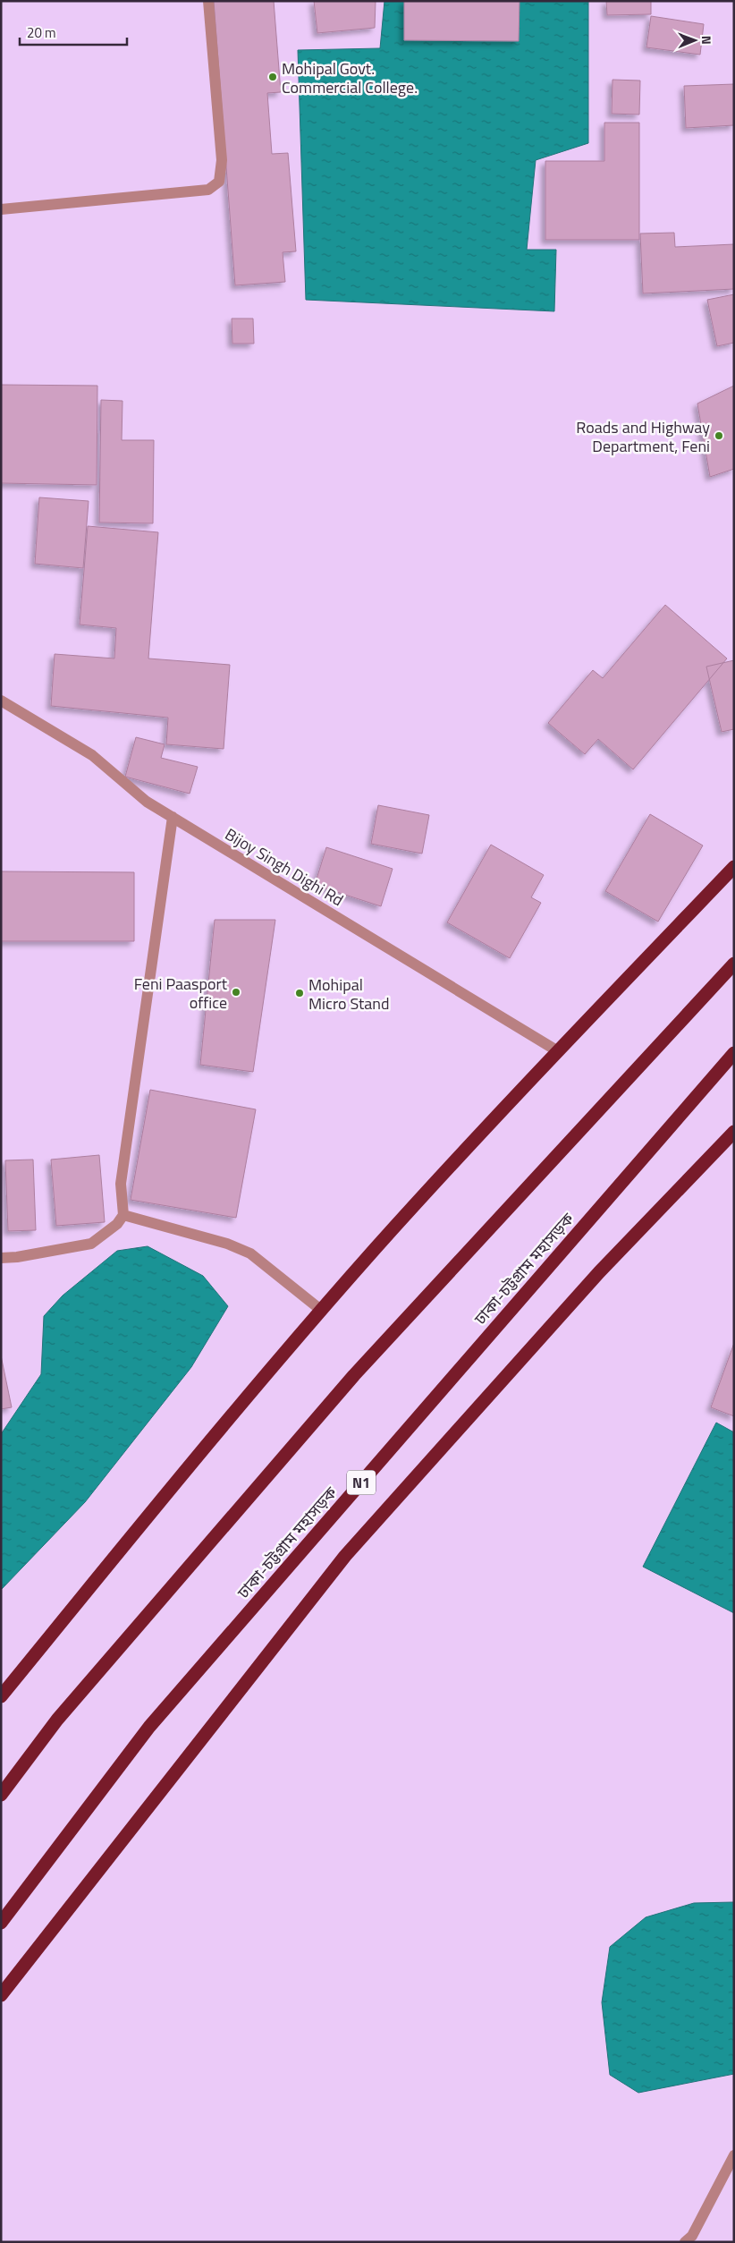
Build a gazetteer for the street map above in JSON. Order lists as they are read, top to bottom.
{
  "streets": {
    "highway": ["ঢাকা-চট্টগ্রাম মহাসড়ক", "N1"],
    "street": ["Bijoy Singh Dighi Rd"]
  },
  "places": [
    "Mohipal Govt. Commercial College.",
    "Roads and Highway Department, Feni",
    "Feni Paasport office",
    "Mohipal Micro Stand"
  ],
  "scale_bar": "20 m",
  "north": "right"
}
